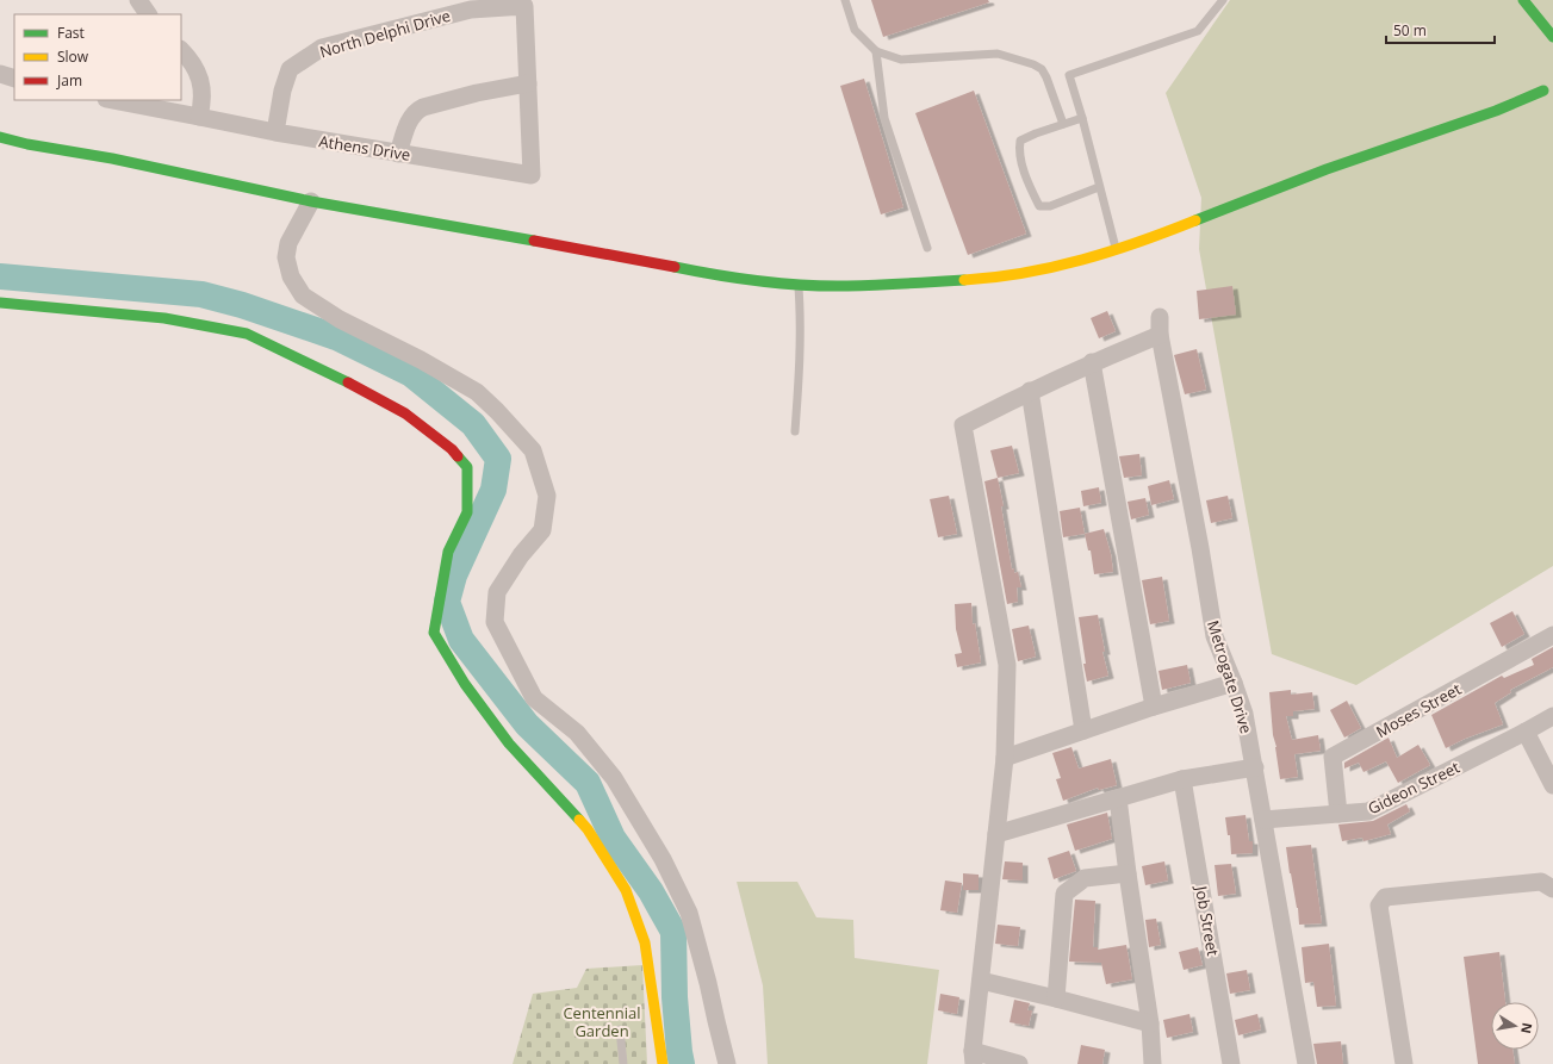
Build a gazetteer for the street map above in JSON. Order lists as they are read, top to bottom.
{
  "streets": {
    "street": [
      "North Delphi Drive",
      "Athens Drive",
      "Metrogate Drive",
      "Moses Street",
      "Gideon Street",
      "Job Street"
    ]
  },
  "crossings": [
    ["North Delphi Drive", "Athens Drive"],
    ["Metrogate Drive", "Gideon Street"],
    ["Moses Street", "Gideon Street"]
  ],
  "parks": ["Centennial Garden"],
  "legend": ["Fast", "Slow", "Jam"],
  "scale_bar": "50 m",
  "north": "right"
}
